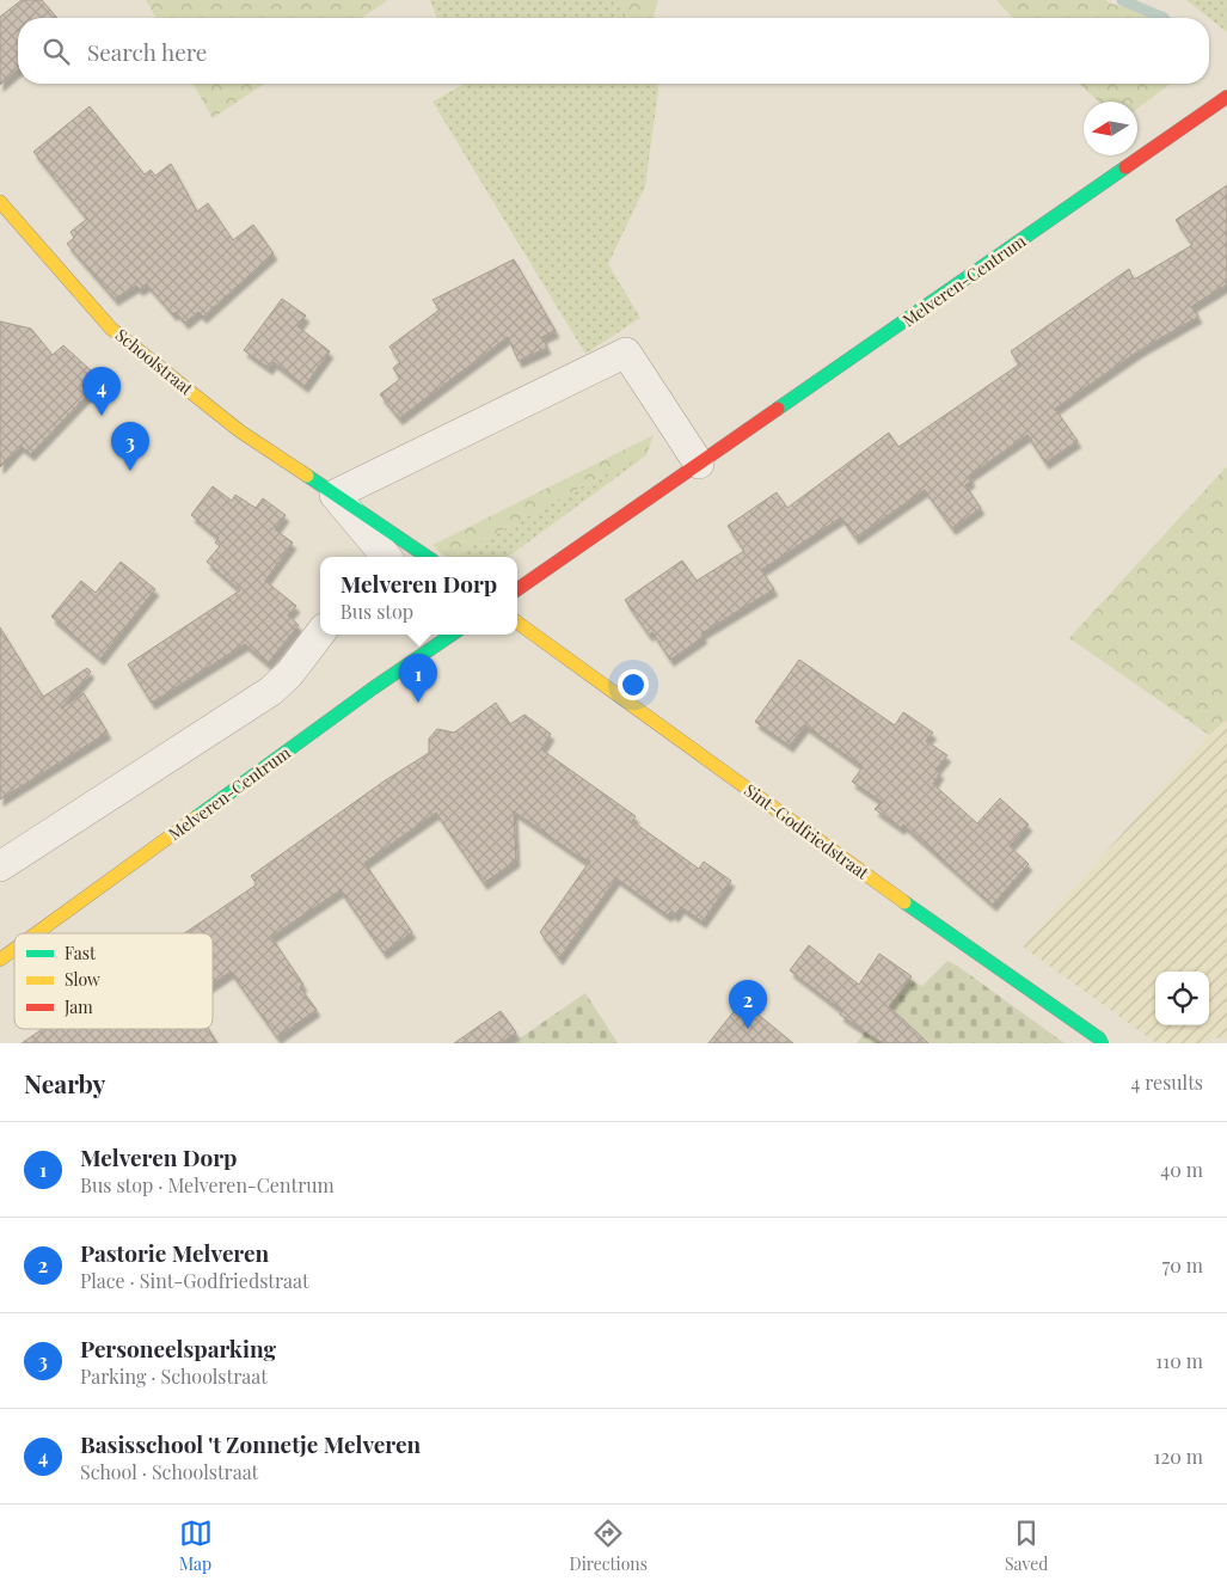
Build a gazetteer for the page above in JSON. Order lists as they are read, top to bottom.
{
  "streets": {
    "main road": ["Melveren-Centrum", "Schoolstraat", "Sint-Godfriedstraat"]
  },
  "legend": ["Fast", "Slow", "Jam"],
  "north": "left",
  "page": {
    "search": "Search here",
    "pins": [
      "4",
      "3",
      "1",
      "2"
    ],
    "popup": ["Melveren Dorp", "Bus stop"],
    "heading": ["Nearby", "4 results"],
    "list": [
      {
        "mark": "1",
        "name": "Melveren Dorp",
        "note": "Bus stop · Melveren-Centrum",
        "value": "40 m"
      },
      {
        "mark": "2",
        "name": "Pastorie Melveren",
        "note": "Place · Sint-Godfriedstraat",
        "value": "70 m"
      },
      {
        "mark": "3",
        "name": "Personeelsparking",
        "note": "Parking · Schoolstraat",
        "value": "110 m"
      },
      {
        "mark": "4",
        "name": "Basisschool 't Zonnetje Melveren",
        "note": "School · Schoolstraat",
        "value": "120 m"
      }
    ],
    "nav": ["Map", "Directions", "Saved"]
  }
}
